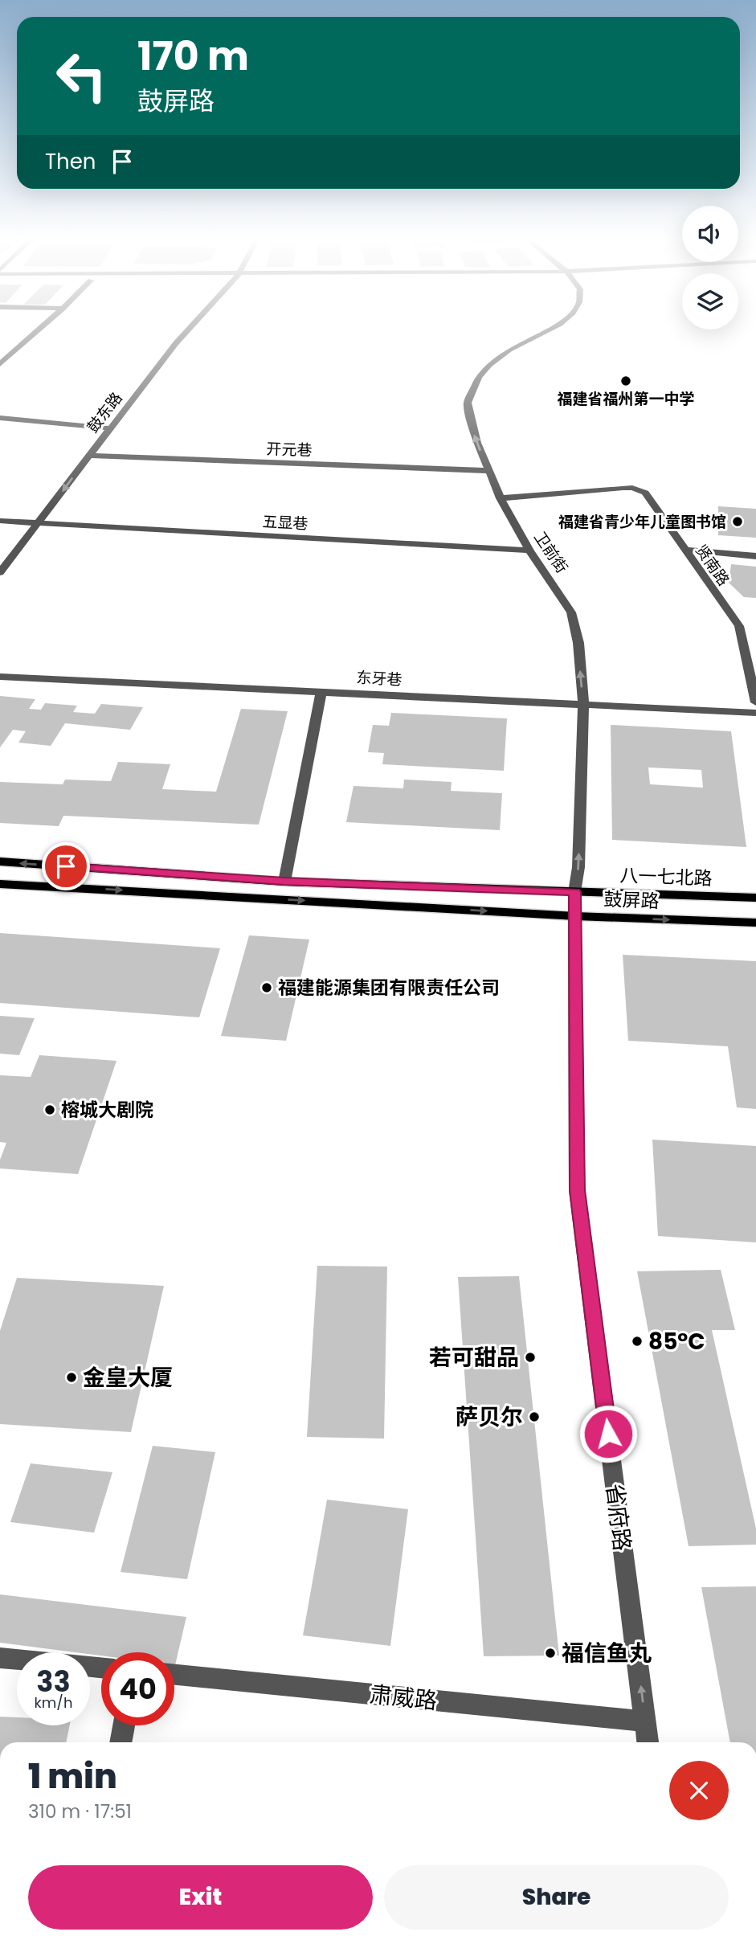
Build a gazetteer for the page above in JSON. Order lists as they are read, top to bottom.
{
  "streets": {
    "main road": ["八一七北路", "鼓屏路"],
    "street": [
      "鼓东路",
      "开元巷",
      "五显巷",
      "卫前街",
      "贤南路",
      "东牙巷",
      "省府路",
      "肃威路"
    ]
  },
  "crossings": [
    ["鼓东路", "开元巷"],
    ["鼓东路", "五显巷"],
    ["开元巷", "卫前街"],
    ["五显巷", "卫前街"],
    ["卫前街", "贤南路"],
    ["卫前街", "东牙巷"],
    ["卫前街", "八一七北路"],
    ["卫前街", "鼓屏路"],
    ["卫前街", "省府路"],
    ["鼓屏路", "省府路"],
    ["省府路", "肃威路"]
  ],
  "one_way": ["卫前街", "省府路"],
  "places": [
    "福建省福州第一中学",
    "福建省青少年儿童图书馆",
    "福建能源集团有限责任公司",
    "榕城大剧院",
    "85°C",
    "若可甜品",
    "金皇大厦",
    "萨贝尔",
    "福信鱼丸"
  ],
  "page": {
    "turn": ["170 m", "鼓屏路"],
    "then": "Then",
    "speed": "33 km/h",
    "limit": "40",
    "heading": ["1 min", "310 m · 17:51"],
    "buttons": ["Exit", "Share"]
  }
}
